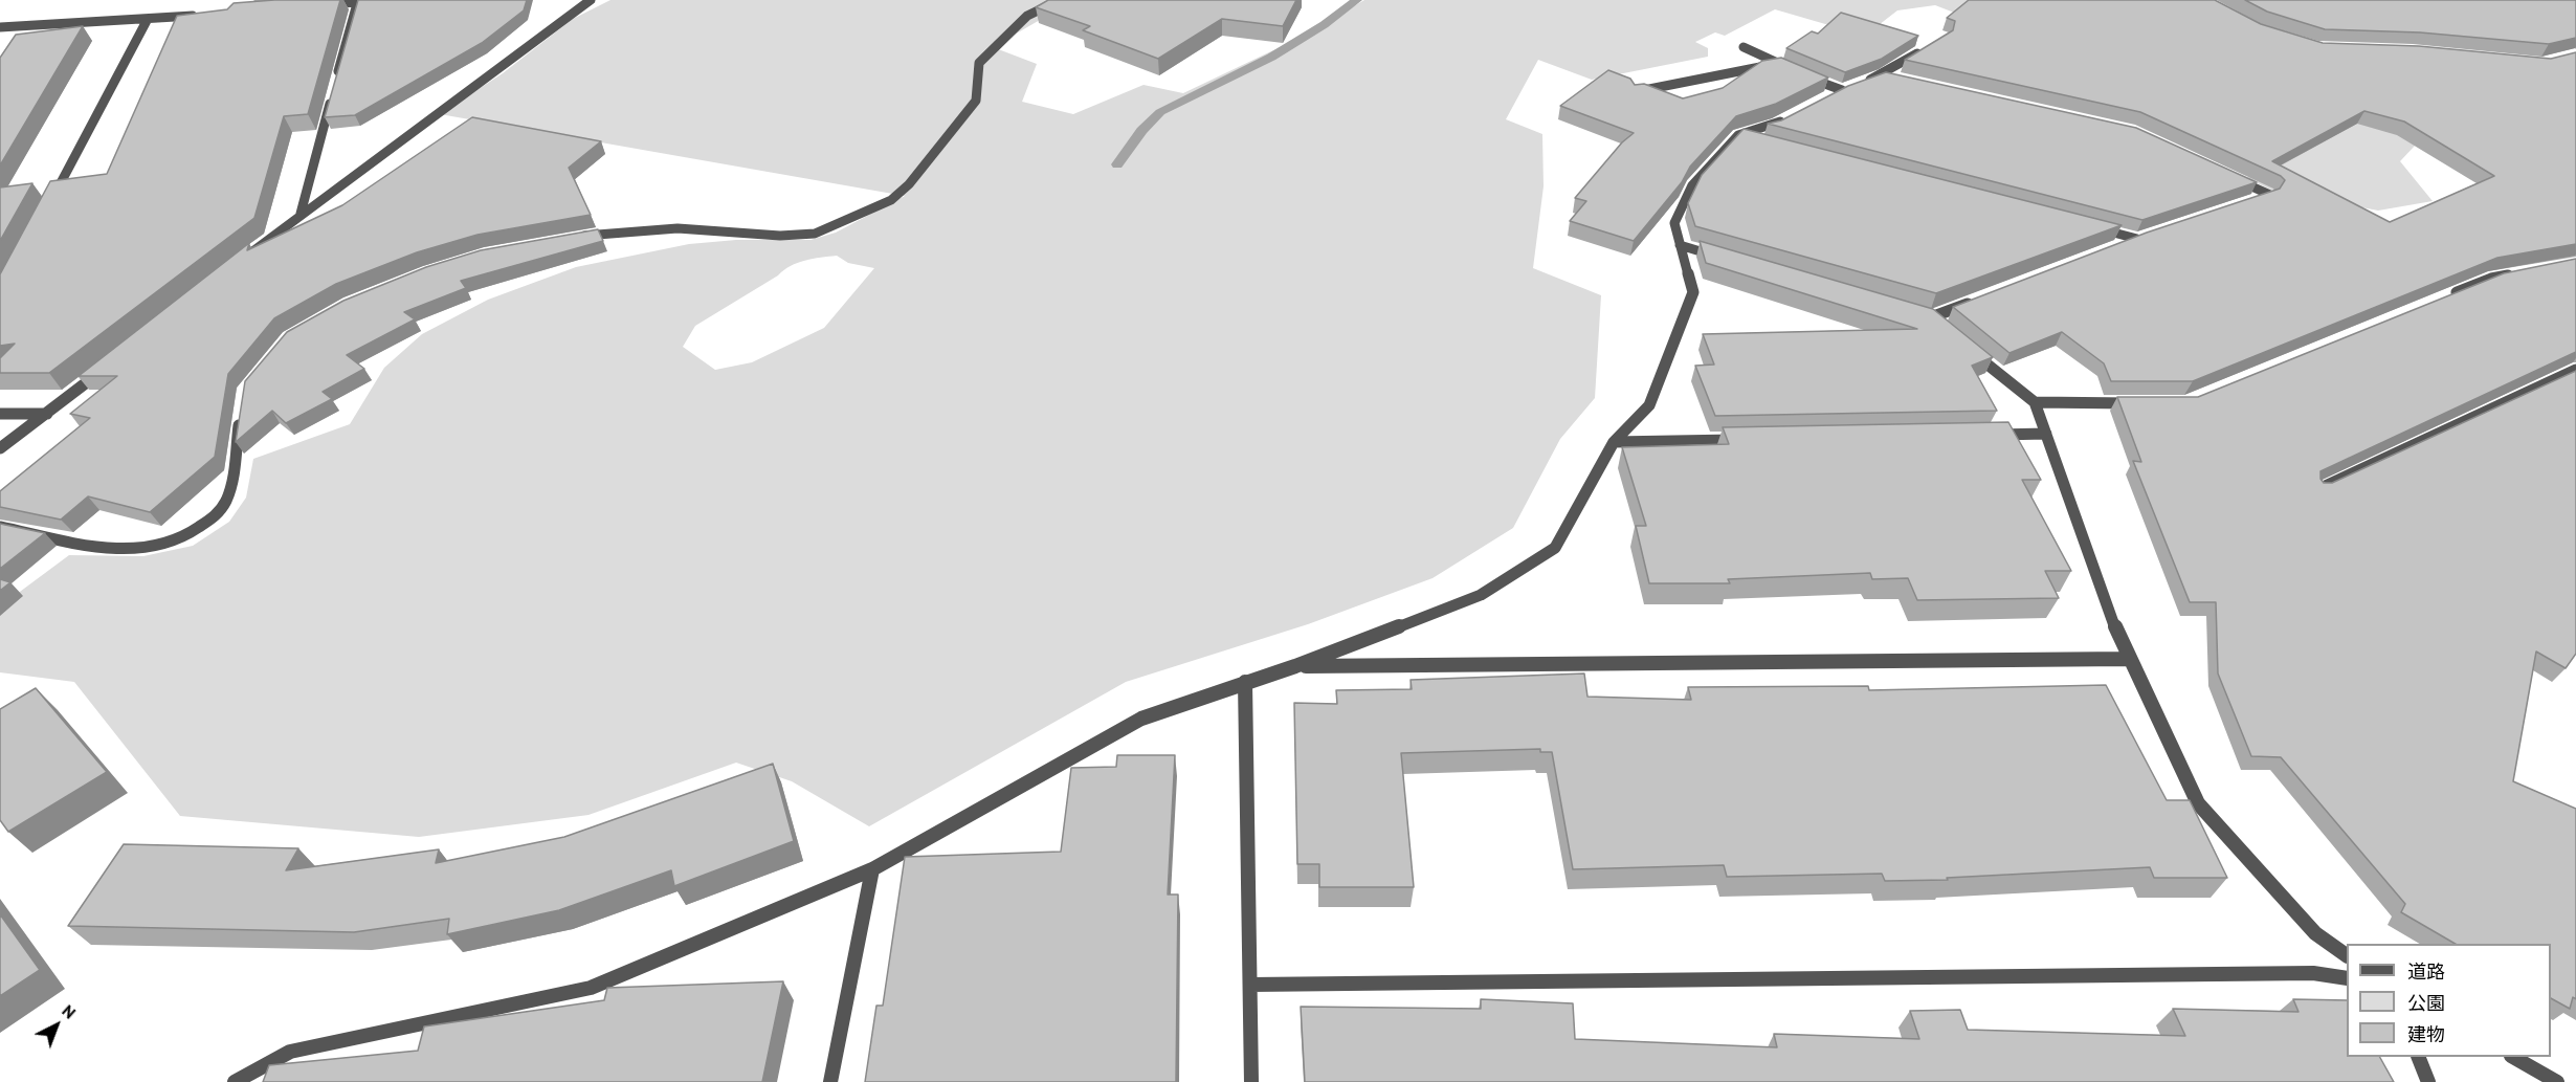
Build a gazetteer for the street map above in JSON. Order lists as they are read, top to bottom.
{
  "legend": ["道路", "公園", "建物"],
  "north": "top right"
}
